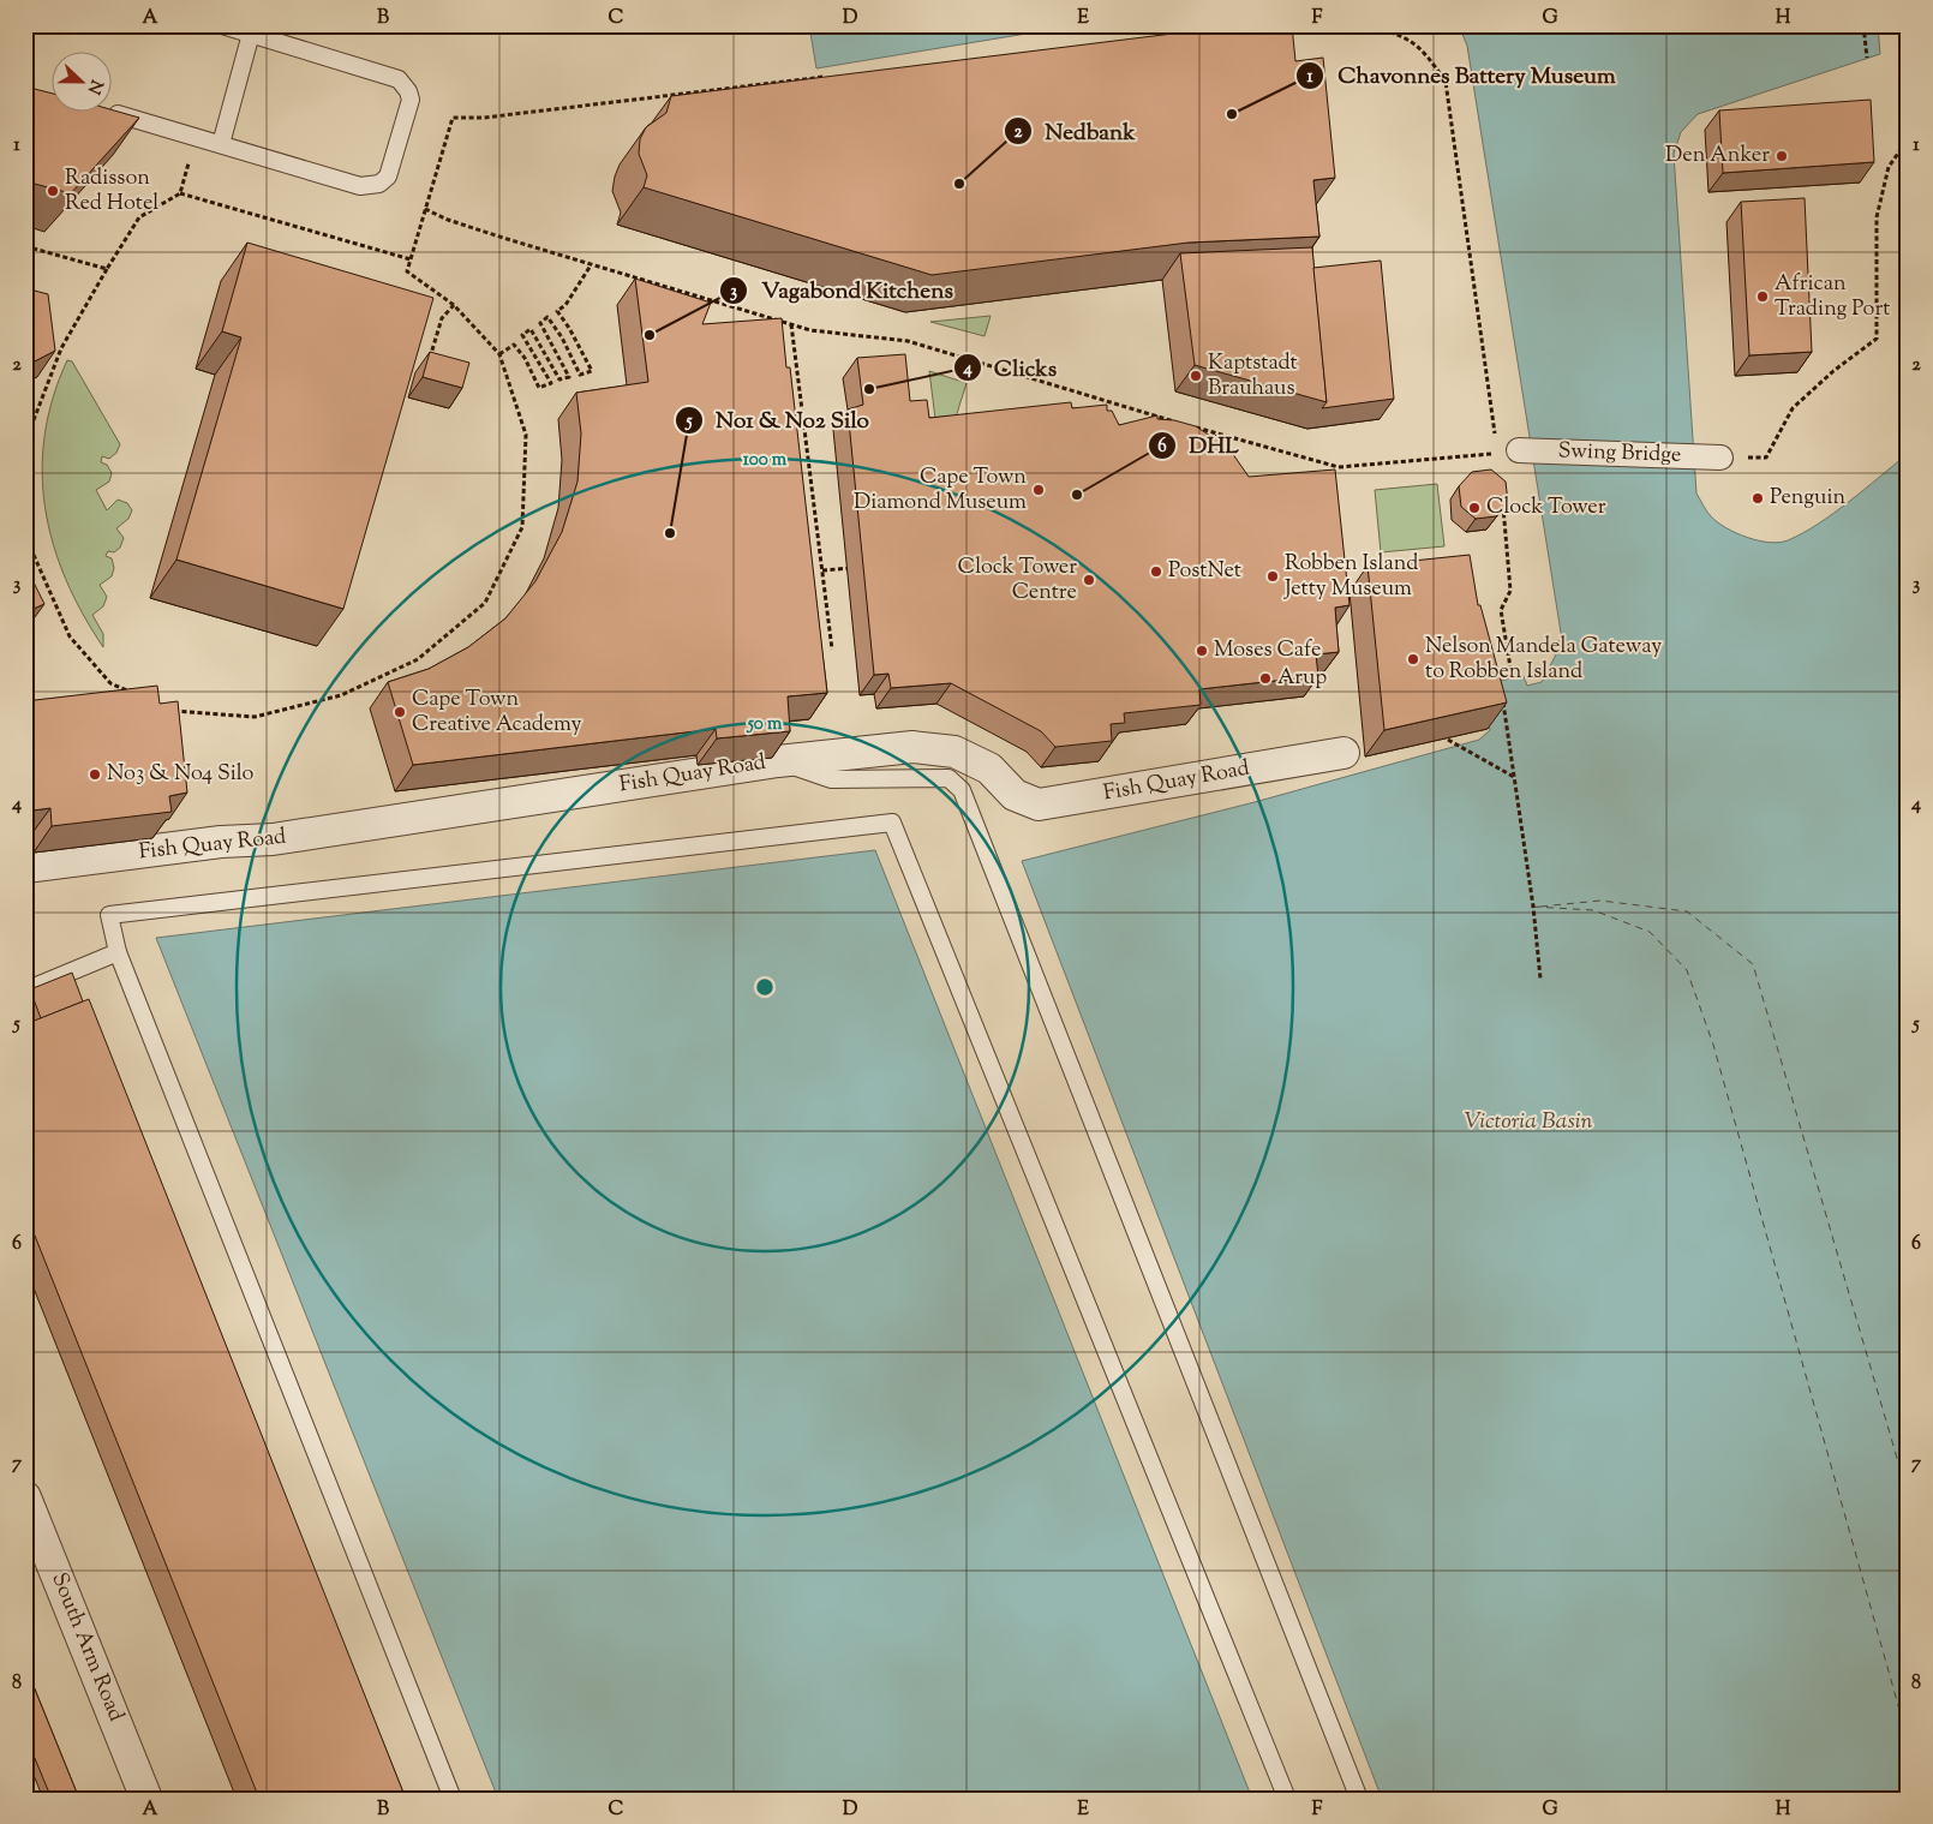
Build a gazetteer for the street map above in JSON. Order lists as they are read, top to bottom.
{
  "streets": {
    "street": ["Swing Bridge", "Fish Quay Road", "South Arm Road"]
  },
  "water": ["Victoria Basin"],
  "places": [
    "Chavonnes Battery Museum",
    "Den Anker",
    "Nedbank",
    "Radisson Red Hotel",
    "African Trading Port",
    "Vagabond Kitchens",
    "Kaptstadt Brauhaus",
    "Clicks",
    "Cape Town Diamond Museum",
    "DHL",
    "Penguin",
    "Clock Tower",
    "No1 & No2 Silo",
    "PostNet",
    "Robben Island Jetty Museum",
    "Clock Tower Centre",
    "Moses Cafe",
    "Nelson Mandela Gateway to Robben Island",
    "Arup",
    "Cape Town Creative Academy",
    "No3 & No4 Silo"
  ],
  "north": "right",
  "grid": {
    "columns": [
      "A",
      "B",
      "C",
      "D",
      "E",
      "F",
      "G",
      "H"
    ],
    "rows": [
      "1",
      "2",
      "3",
      "4",
      "5",
      "6",
      "7",
      "8"
    ]
  },
  "rings": ["100 m", "50 m"]
}
